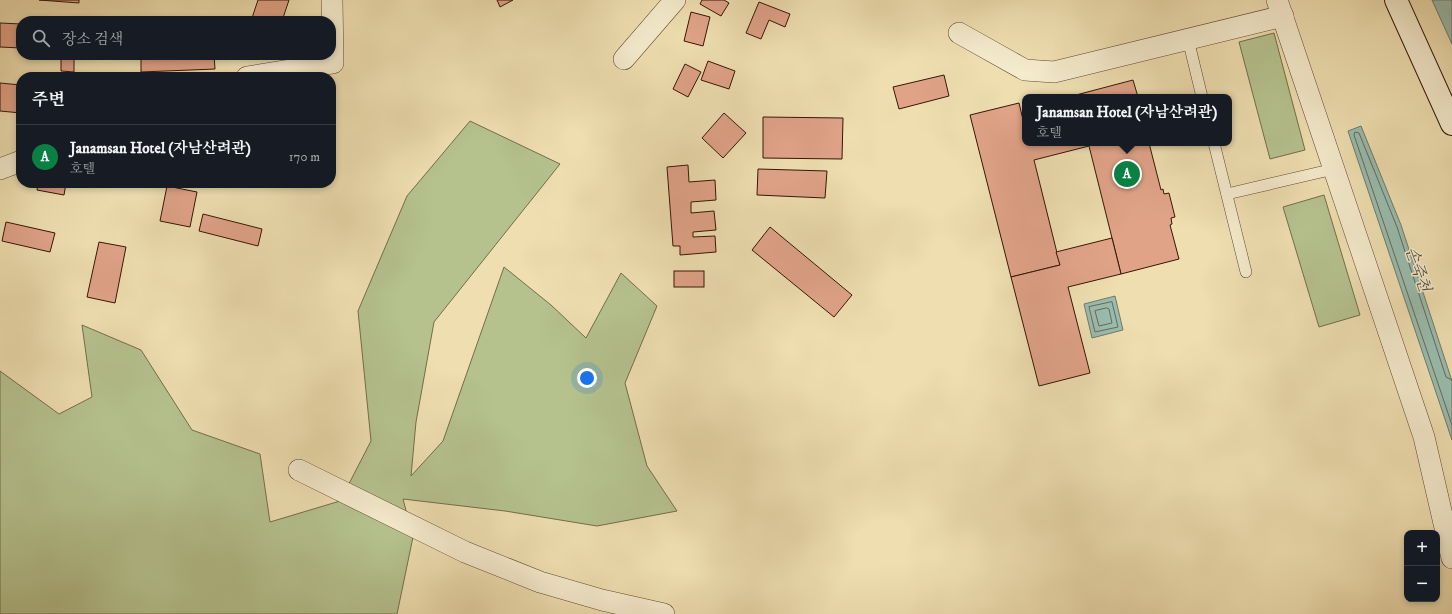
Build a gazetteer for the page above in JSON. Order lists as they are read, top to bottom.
{
  "water": ["손죽천"],
  "page": {
    "search": "장소 검색",
    "heading": "주변",
    "popup": ["Janamsan Hotel (자남산려관)", "호텔"],
    "list": [
      {
        "mark": "A",
        "name": "Janamsan Hotel (자남산려관)",
        "note": "호텔",
        "value": "170 m"
      }
    ],
    "pins": "A",
    "map_buttons": ["+", "−"]
  }
}
